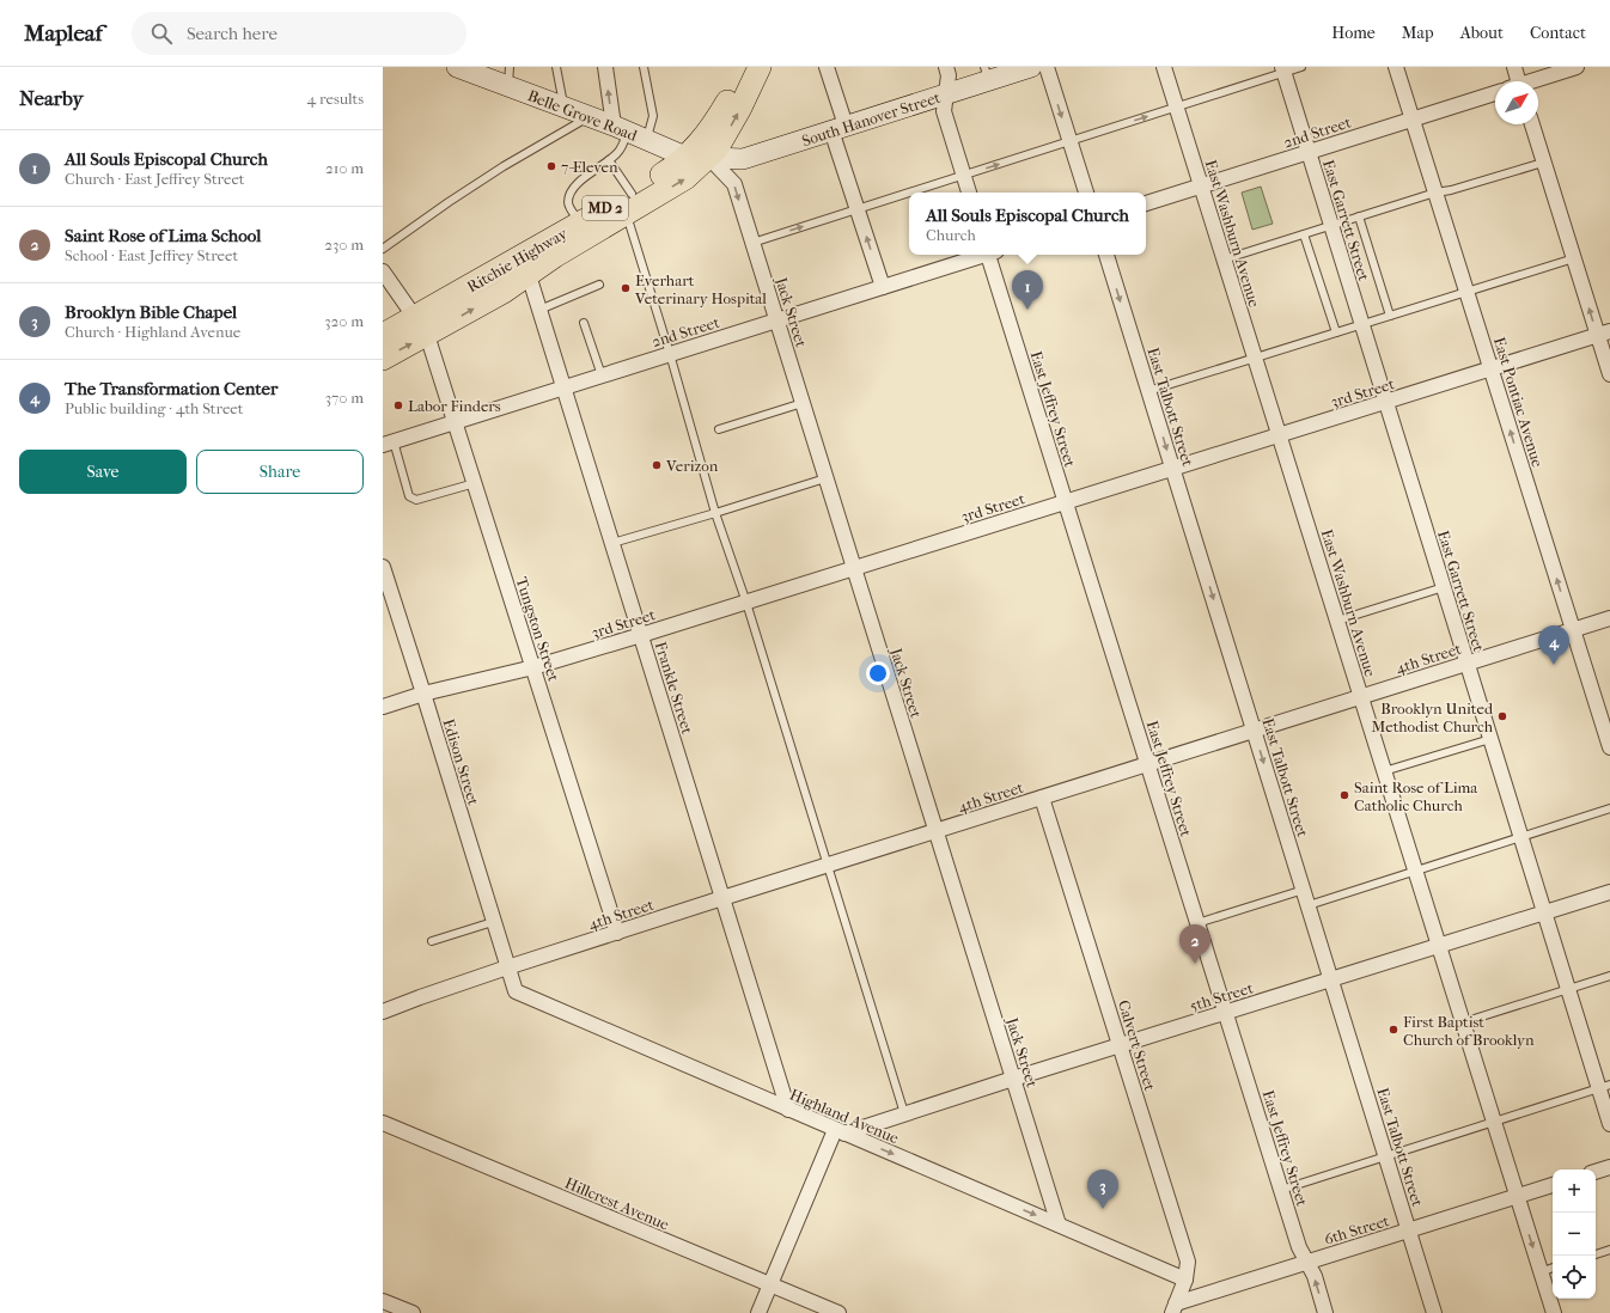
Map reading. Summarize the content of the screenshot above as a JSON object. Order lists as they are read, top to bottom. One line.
{"streets":{"main road":["Belle Grove Road","South Hanover Street","MD 2","Ritchie Highway"],"street":["2nd Street","East Garrett Street","East Washburn Avenue","Jack Street","3rd Street","East Pontiac Avenue","East Talbott Street","East Jeffrey Street","Tungston Street","4th Street","Frankle Street","Edison Street","5th Street","Calvert Street","Highland Avenue","Hillcrest Avenue","6th Street"]},"crossings":[["Belle Grove Road","South Hanover Street"],["Belle Grove Road","MD 2"],["Belle Grove Road","Ritchie Highway"],["Belle Grove Road","Jack Street"],["South Hanover Street","MD 2"],["South Hanover Street","Ritchie Highway"],["South Hanover Street","Jack Street"],["2nd Street","East Garrett Street"],["2nd Street","East Washburn Avenue"],["2nd Street","Jack Street"],["2nd Street","East Pontiac Avenue"],["2nd Street","Tungston Street"],["2nd Street","Frankle Street"],["MD 2","Ritchie Highway"],["MD 2","Jack Street"],["East Garrett Street","3rd Street"],["East Garrett Street","4th Street"],["East Garrett Street","5th Street"],["East Washburn Avenue","3rd Street"],["East Washburn Avenue","4th Street"],["East Washburn Avenue","5th Street"],["East Washburn Avenue","6th Street"],["Ritchie Highway","Jack Street"],["Ritchie Highway","Tungston Street"],["Ritchie Highway","Frankle Street"],["Jack Street","3rd Street"],["Jack Street","4th Street"],["Jack Street","5th Street"],["Jack Street","Highland Avenue"],["3rd Street","East Pontiac Avenue"],["3rd Street","East Talbott Street"],["3rd Street","East Jeffrey Street"],["3rd Street","Tungston Street"],["3rd Street","Frankle Street"],["3rd Street","Edison Street"],["East Pontiac Avenue","4th Street"],["East Talbott Street","4th Street"],["East Talbott Street","5th Street"],["East Talbott Street","6th Street"],["East Jeffrey Street","4th Street"],["East Jeffrey Street","5th Street"],["East Jeffrey Street","6th Street"],["Tungston Street","4th Street"],["4th Street","Frankle Street"],["4th Street","Edison Street"],["4th Street","Calvert Street"],["4th Street","Highland Avenue"],["Frankle Street","Highland Avenue"],["Edison Street","Highland Avenue"],["5th Street","Calvert Street"],["5th Street","Highland Avenue"],["Calvert Street","Highland Avenue"],["Calvert Street","6th Street"]],"one_way":["East Pontiac Avenue","East Talbott Street"],"places":["7-Eleven","Everhart Veterinary Hospital","Labor Finders","Verizon","Brooklyn United Methodist Church","Saint Rose of Lima Catholic Church","First Baptist Church of Brooklyn"],"north":"top right","page":{"header":"Mapleaf","search":"Search here","nav":["Home","Map","About","Contact"],"heading":["Nearby","4 results"],"list":[{"mark":"1","name":"All Souls Episcopal Church","note":"Church · East Jeffrey Street","value":"210 m"},{"mark":"2","name":"Saint Rose of Lima School","note":"School · East Jeffrey Street","value":"230 m"},{"mark":"3","name":"Brooklyn Bible Chapel","note":"Church · Highland Avenue","value":"320 m"},{"mark":"4","name":"The Transformation Center","note":"Public building · 4th Street","value":"370 m"}],"popup":["All Souls Episcopal Church","Church"],"pins":["1","4","2","3"],"buttons":["Save","Share"],"map_buttons":["+","−"]}}
